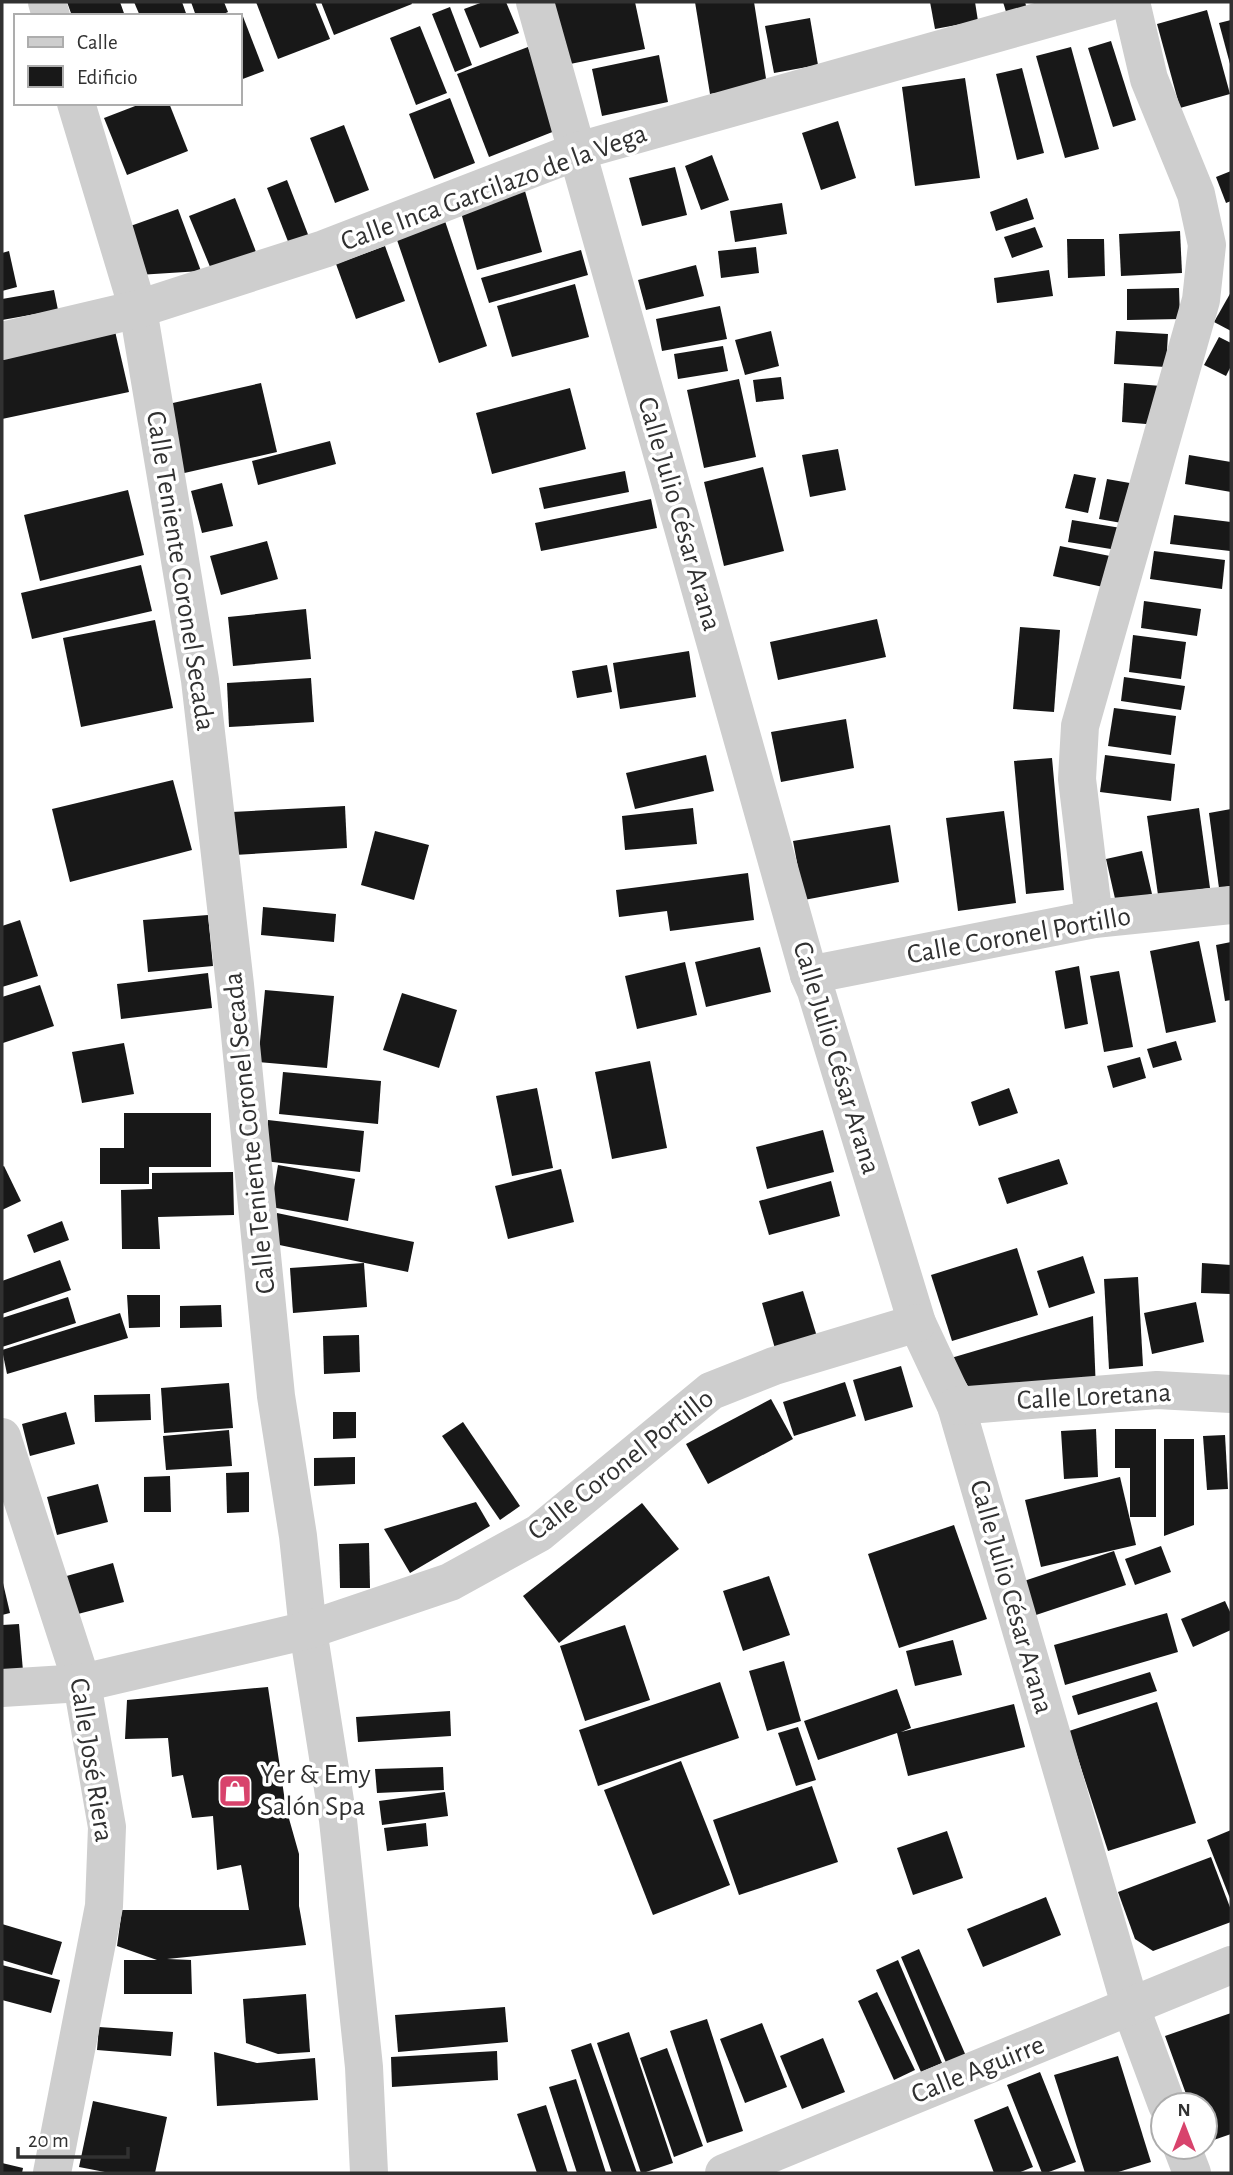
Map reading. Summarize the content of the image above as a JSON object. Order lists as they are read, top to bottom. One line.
{"streets":{"street":["Calle Inca Garcilazo de la Vega","Calle Julio César Arana","Calle Teniente Coronel Secada","Calle Coronel Portillo","Calle Loretana","Calle José Riera","Calle Aguirre"]},"crossings":[["Calle Inca Garcilazo de la Vega","Calle Julio César Arana"],["Calle Inca Garcilazo de la Vega","Calle Teniente Coronel Secada"],["Calle Julio César Arana","Calle Coronel Portillo"],["Calle Julio César Arana","Calle Loretana"],["Calle Julio César Arana","Calle Aguirre"],["Calle Teniente Coronel Secada","Calle Coronel Portillo"],["Calle Coronel Portillo","Calle José Riera"]],"places":{"shop":["Yer & Emy Salón Spa"]},"legend":["Calle","Edificio"],"scale_bar":"20 m","north":"top"}
